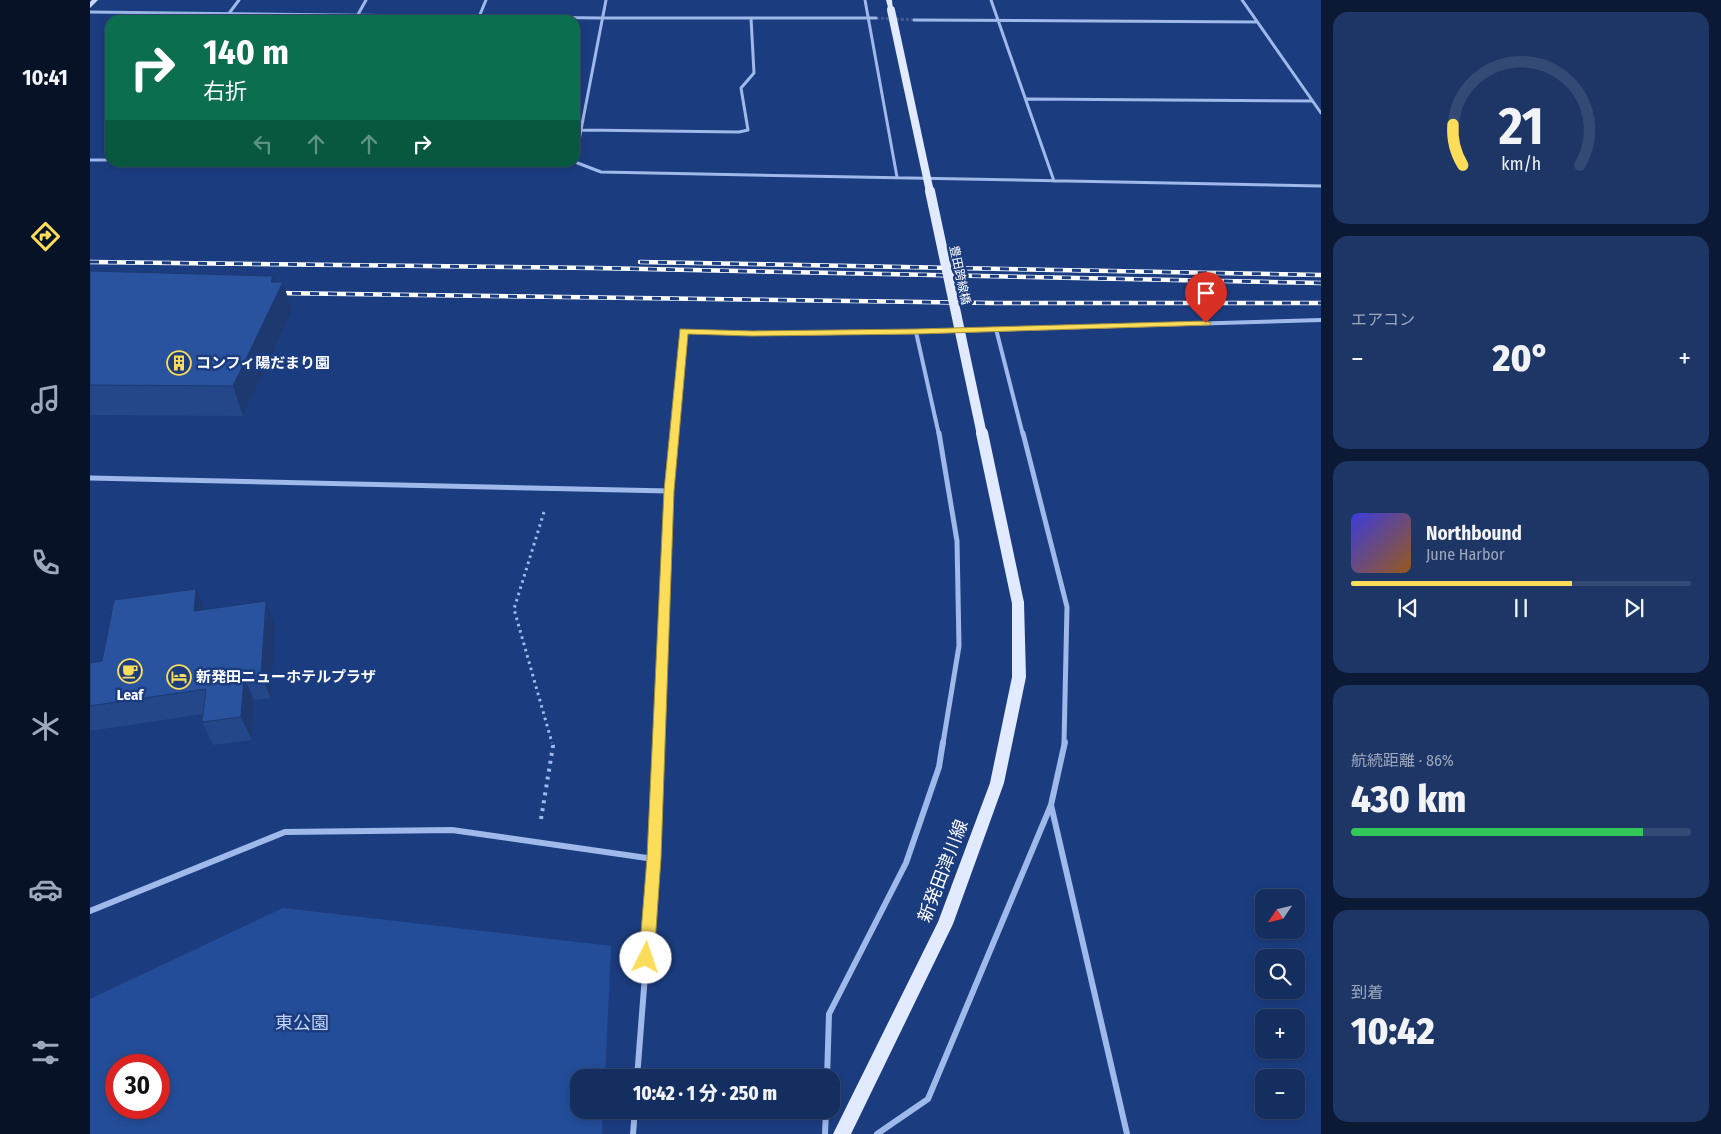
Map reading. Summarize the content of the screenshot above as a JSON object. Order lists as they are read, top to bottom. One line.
{"streets":{"main road":["豊田跨線橋","新発田津川線"]},"crossings":[["豊田跨線橋","新発田津川線"]],"parks":["東公園"],"places":{"building":["コンフィ陽だまり園"],"cafe":["Leaf"],"hotel":["新発田ニューホテルプラザ"]},"north":"bottom left","page":{"tabs":"10:41","turn":["140 m","右折"],"tile":["エアコン",["航続距離 · 86%","430 km"],["到着","10:42"]],"heat":["−","20°","+"],"song":["Northbound","June Harbor"],"map_buttons":["+","−"],"limit":"30","trip":"10:42 · 1 分 · 250 m","gauge":["21","km/h"]}}
